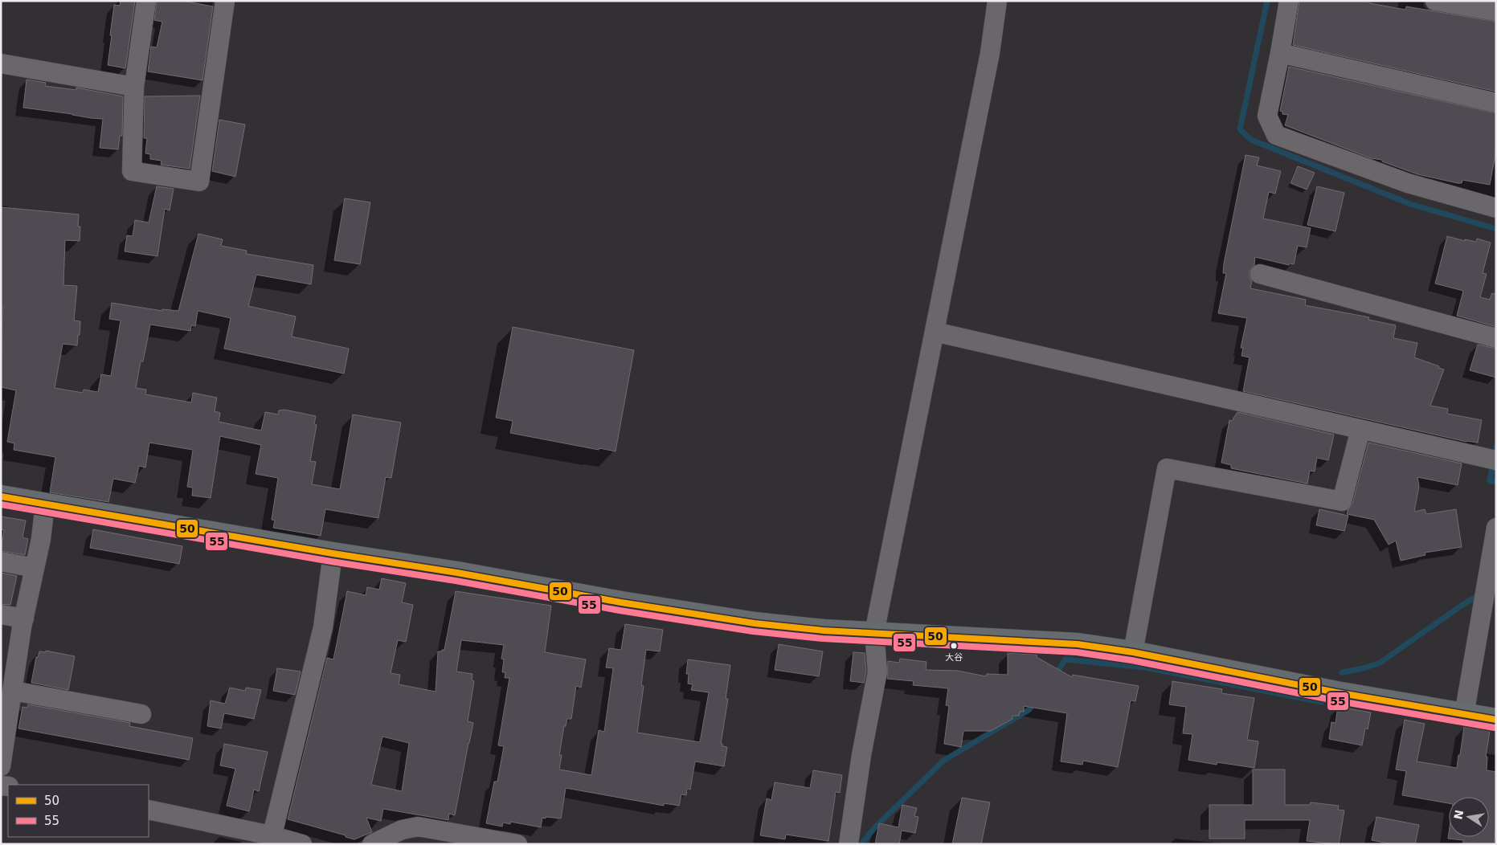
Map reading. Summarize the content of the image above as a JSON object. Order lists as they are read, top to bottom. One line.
{"places":["大谷"],"lines":["transit line 50","transit line 55"],"legend":["50","55"],"north":"left"}
